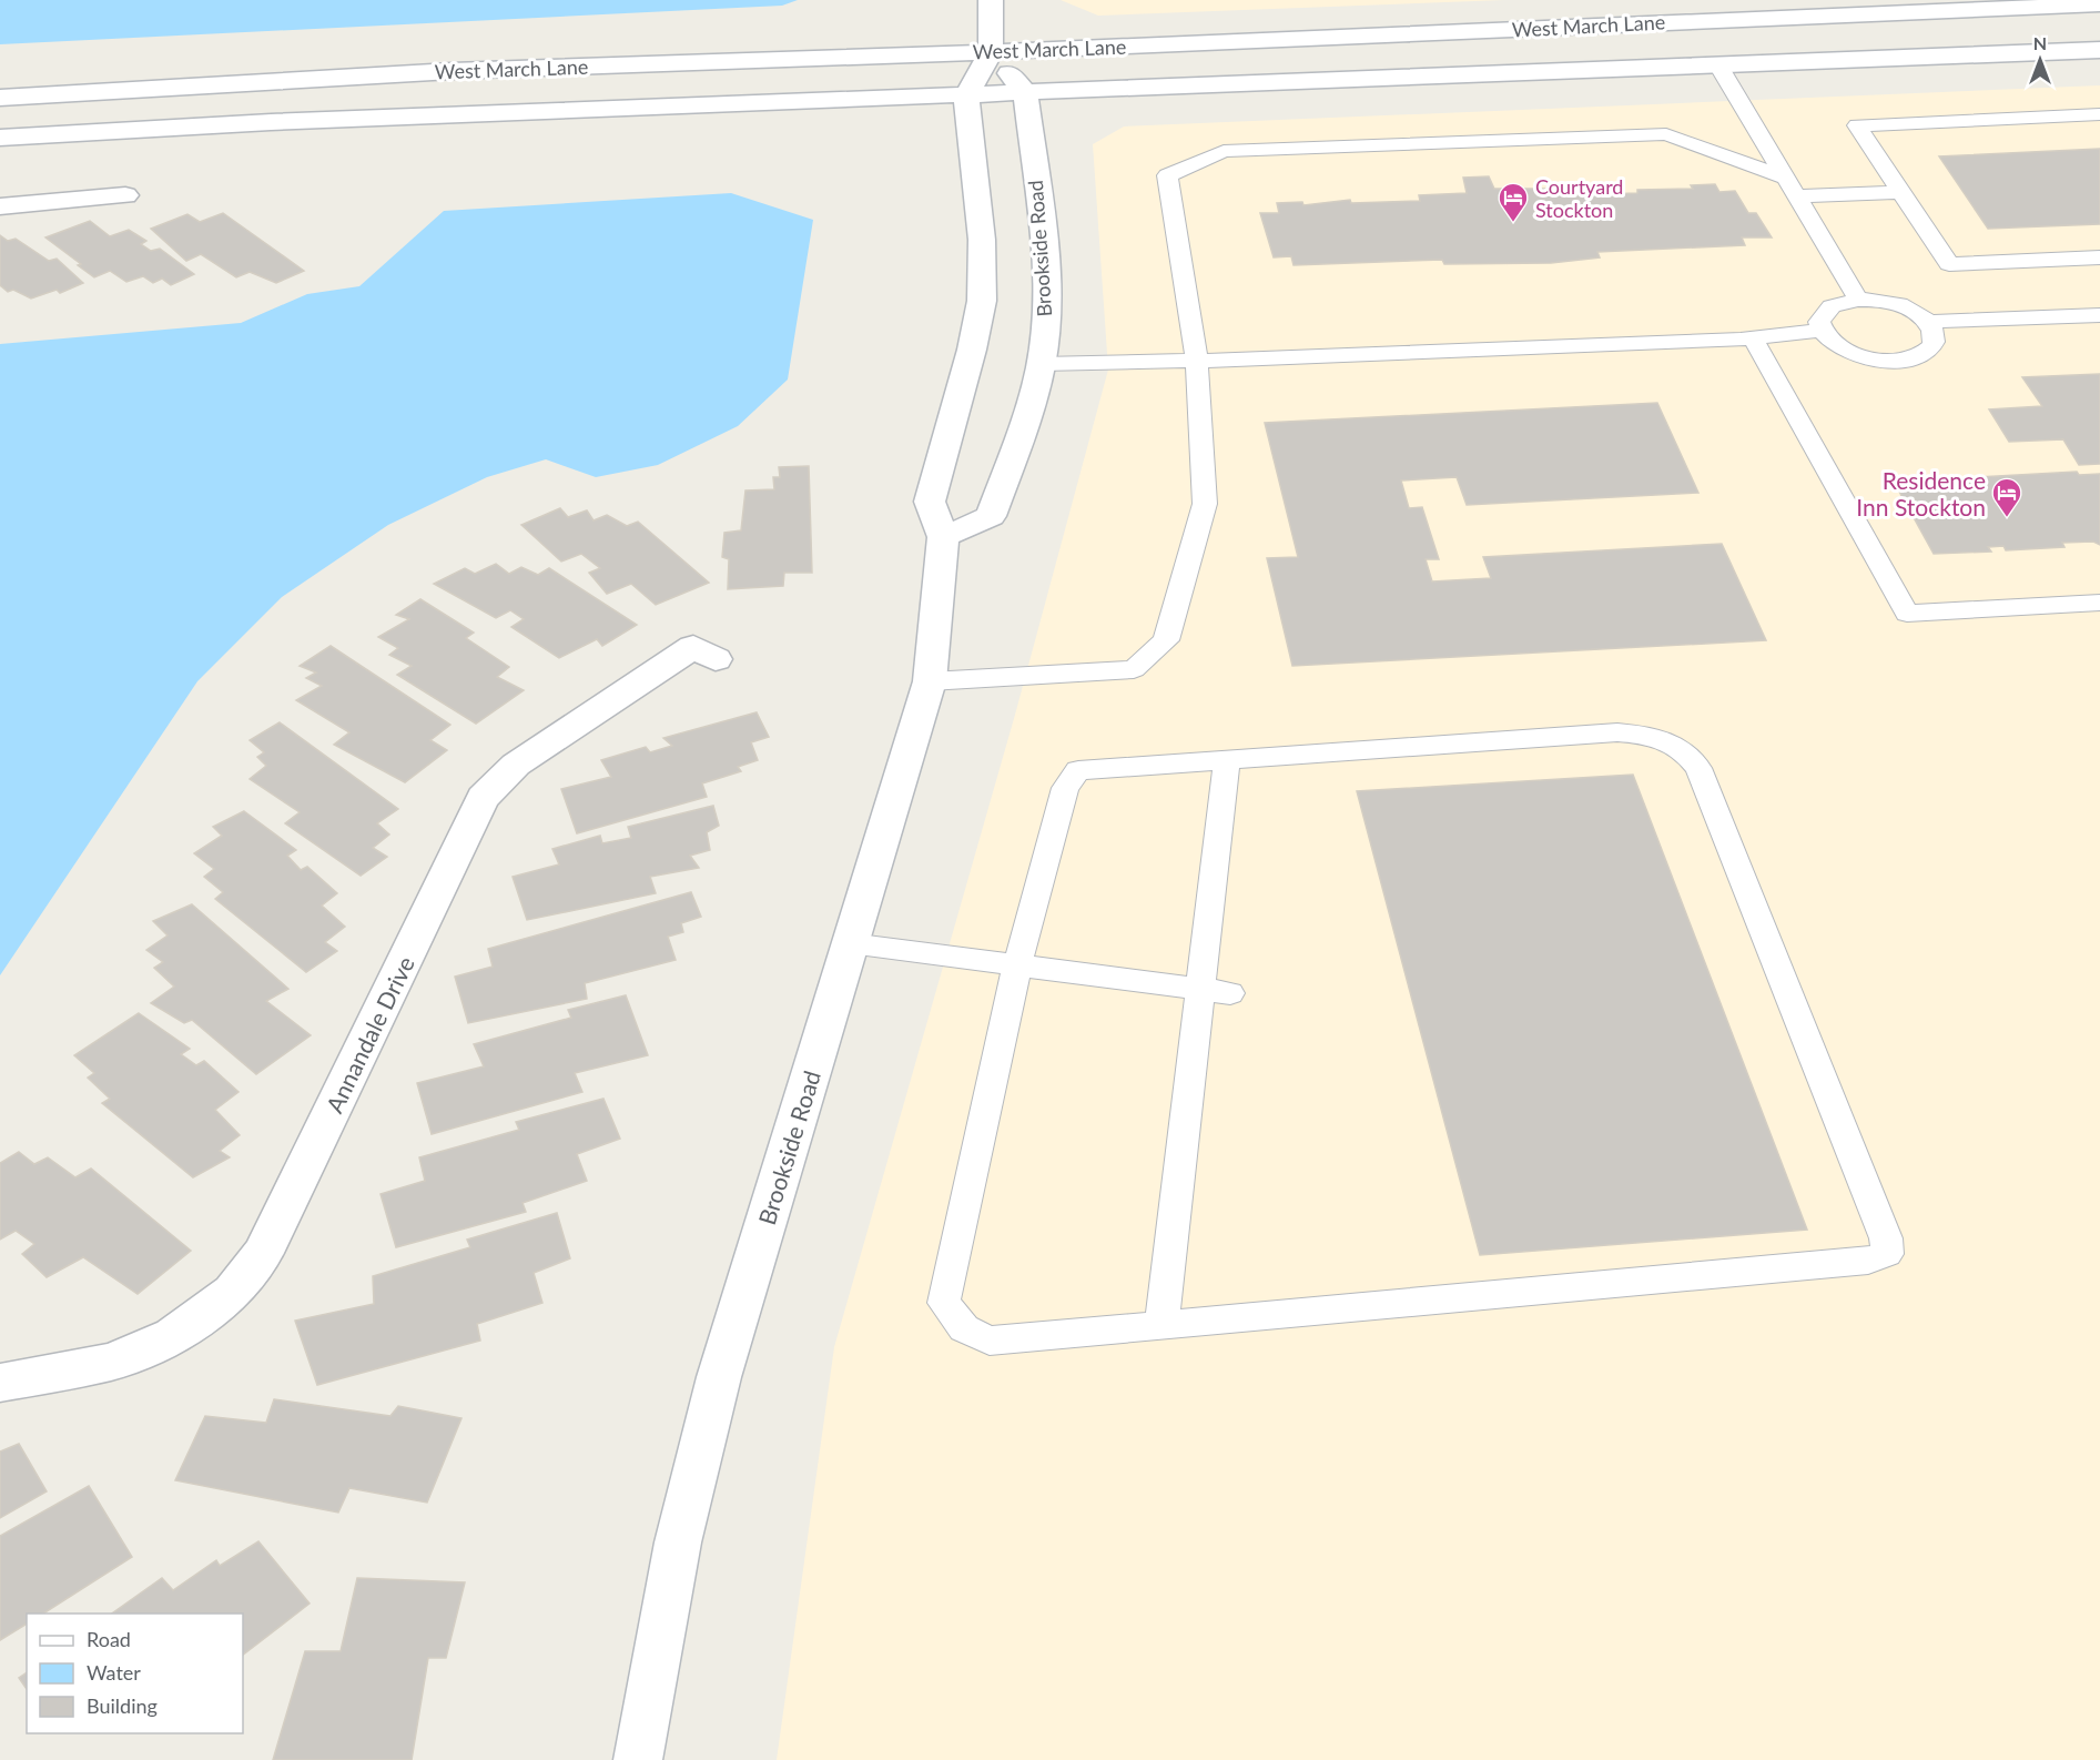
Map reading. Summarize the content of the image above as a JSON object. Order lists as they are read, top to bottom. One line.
{"streets":{"main road":["West March Lane","Brookside Road","Annandale Drive"]},"crossings":[["West March Lane","Brookside Road"]],"places":{"hotel":["Courtyard Stockton","Residence Inn Stockton"]},"legend":["Road","Water","Building"],"north":"top"}
